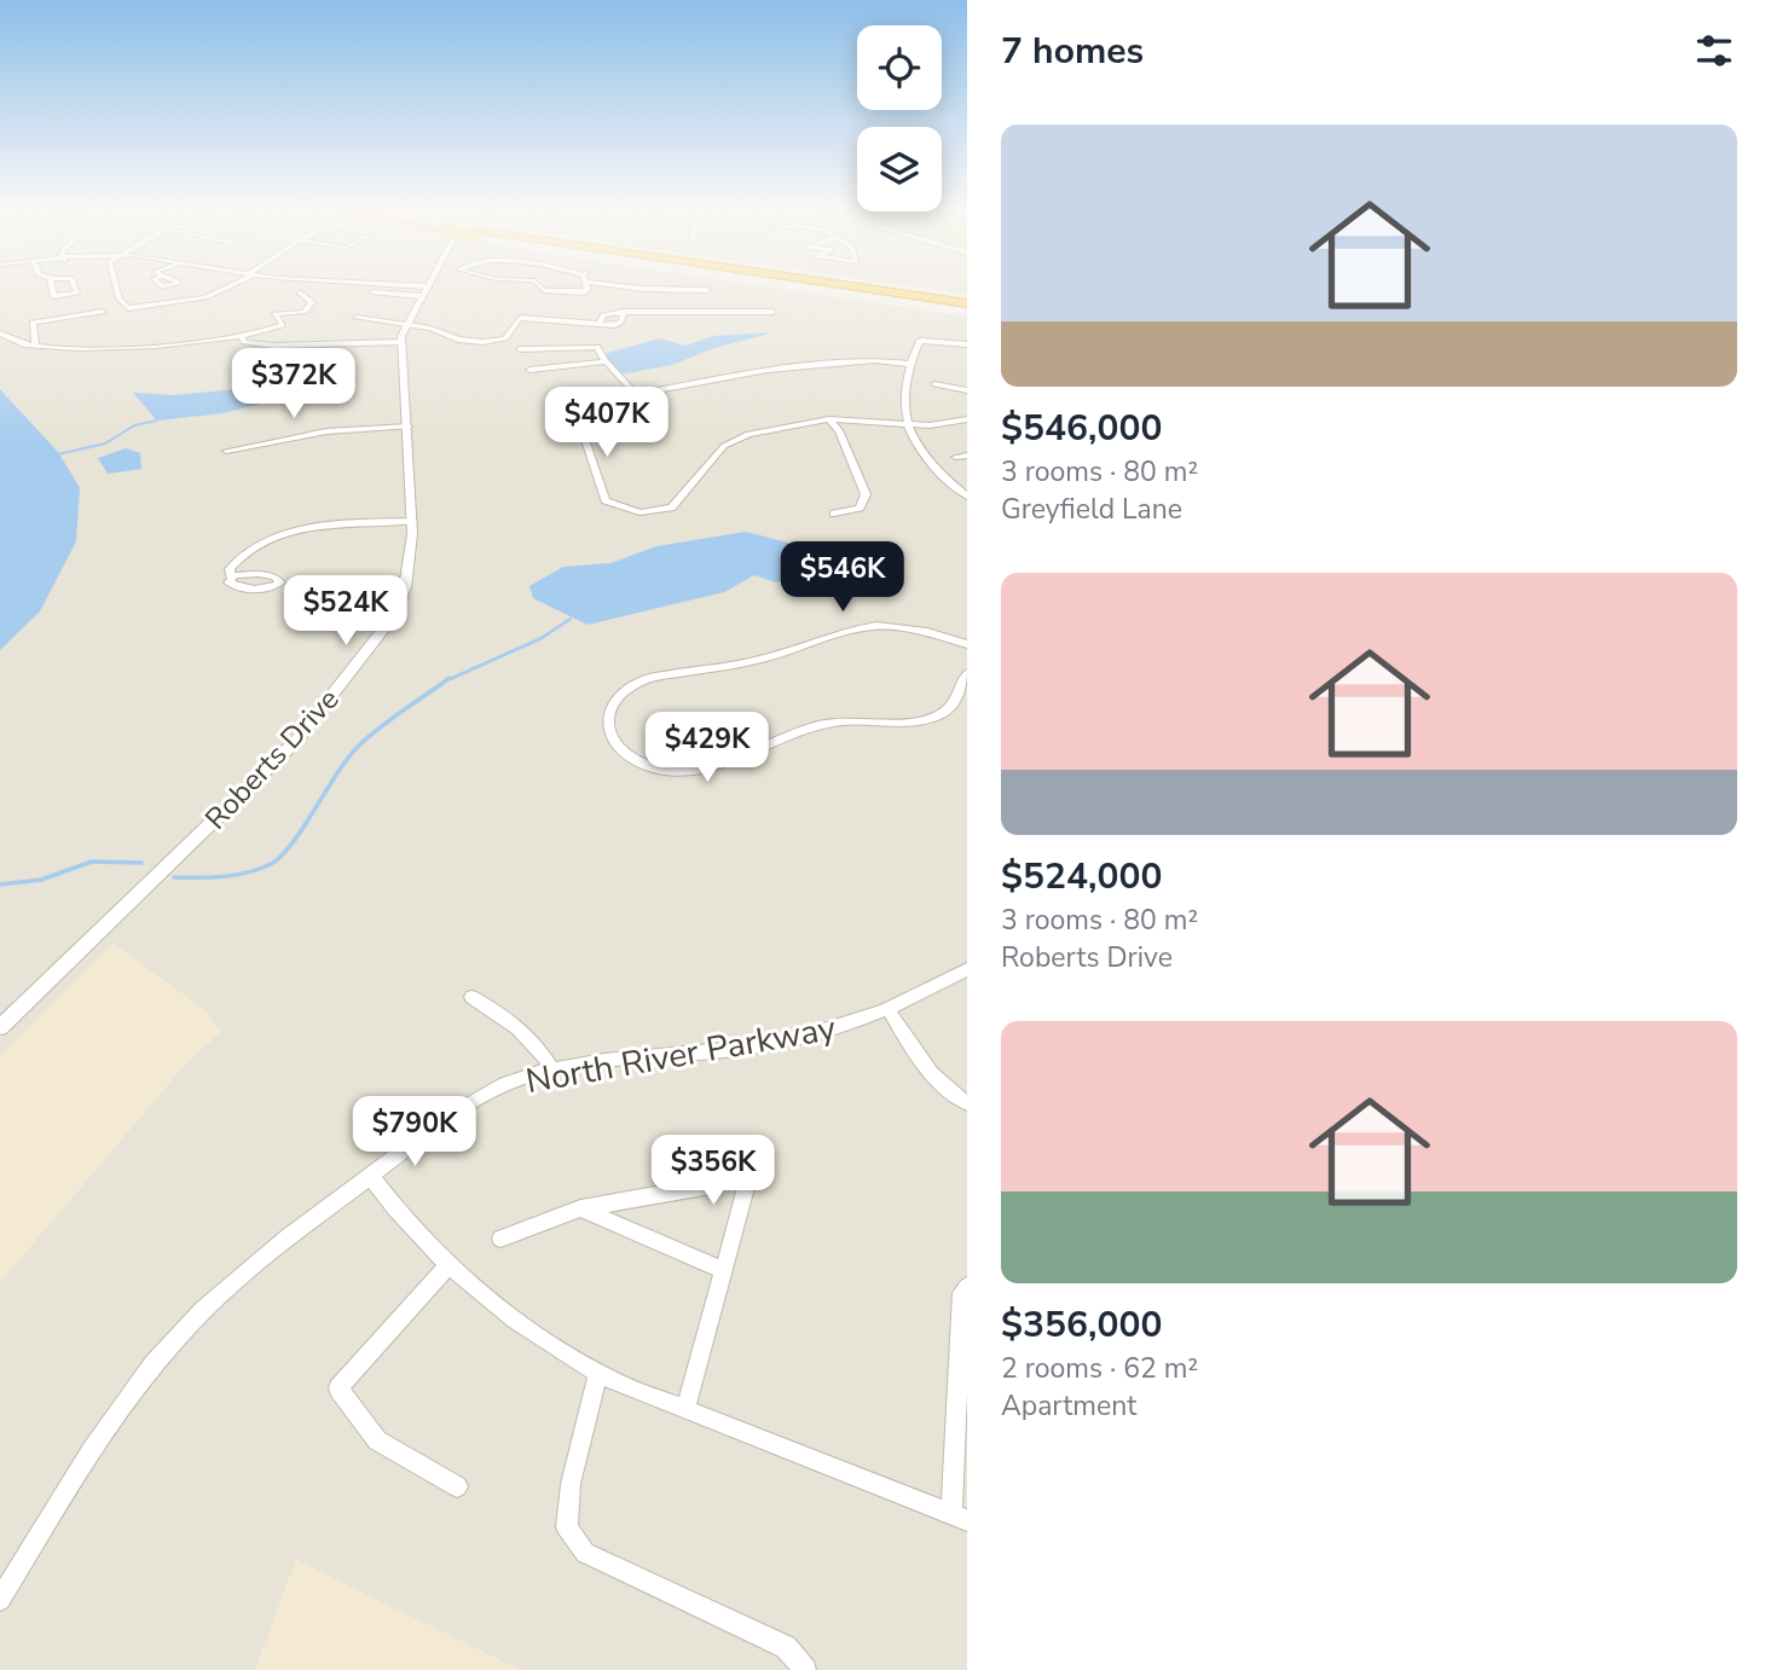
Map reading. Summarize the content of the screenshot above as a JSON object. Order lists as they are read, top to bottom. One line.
{"streets":{"street":["Roberts Drive","North River Parkway"]},"page":{"heading":"7 homes","list":[{"name":"$546,000","note":"3 rooms · 80 m² · Greyfield Lane"},{"name":"$524,000","note":"3 rooms · 80 m² · Roberts Drive"},{"name":"$356,000","note":"2 rooms · 62 m² · Apartment"}],"price":["$372K","$407K","$546K","$524K","$429K","$790K","$356K"]}}
